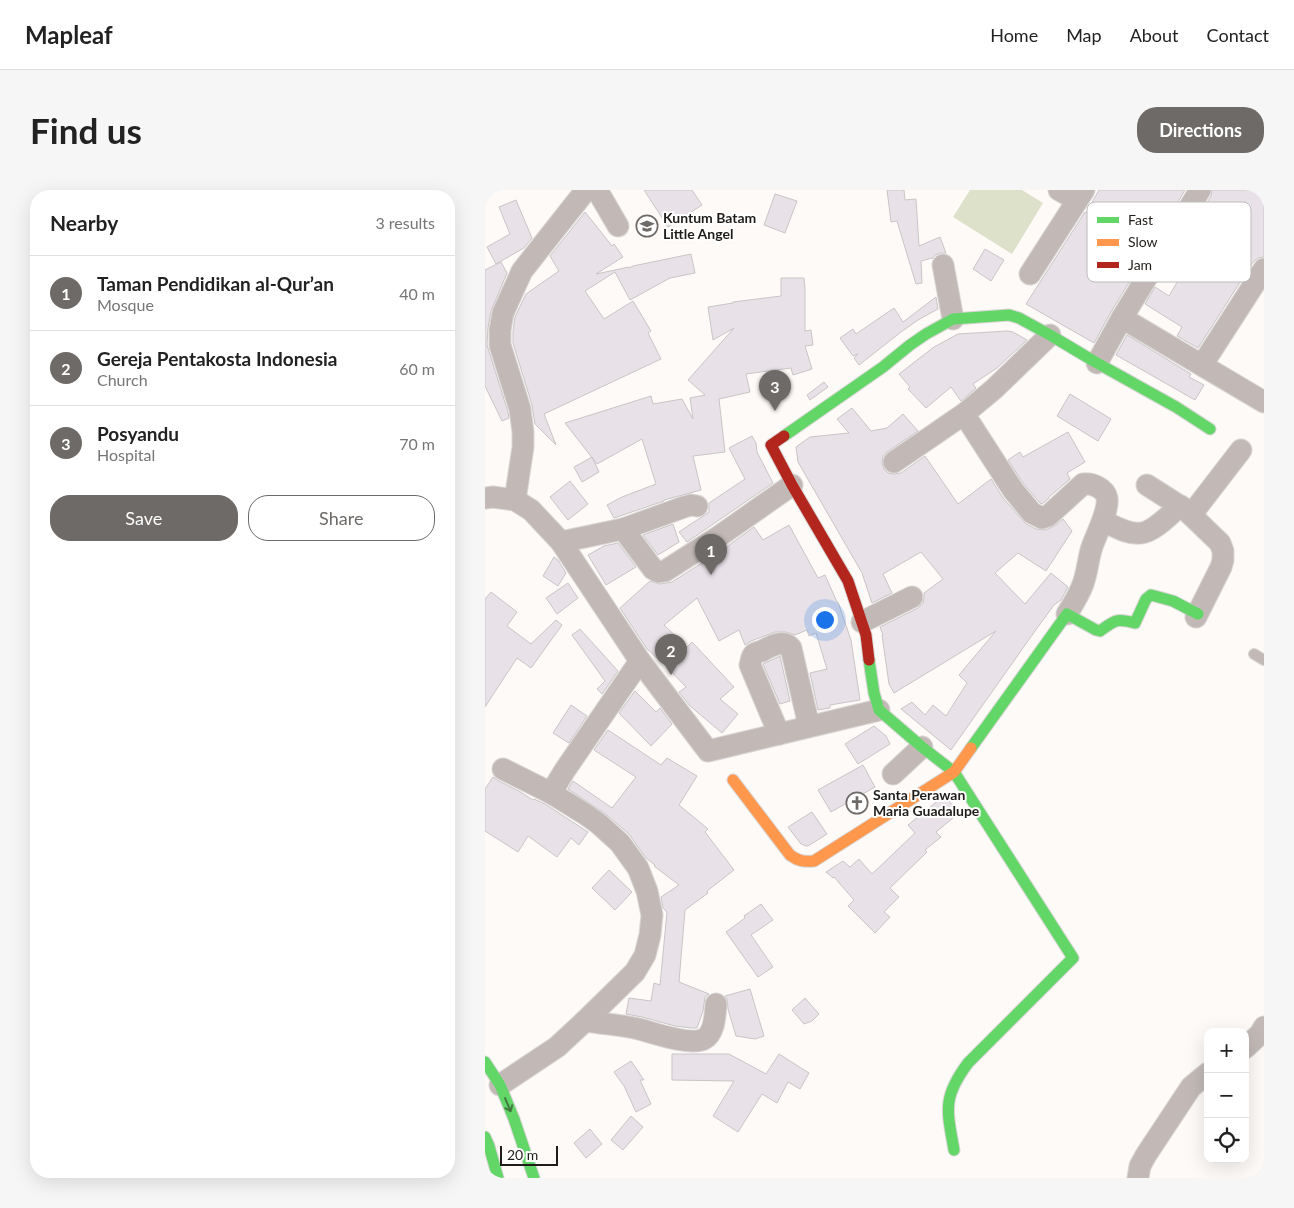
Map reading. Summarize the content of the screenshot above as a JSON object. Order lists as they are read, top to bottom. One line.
{"places":{"school or university":["Kuntum Batam Little Angel"],"church":["Santa Perawan Maria Guadalupe"]},"legend":["Fast","Slow","Jam"],"scale_bar":"20 m","page":{"header":"Mapleaf","nav":["Home","Map","About","Contact"],"buttons":["Directions",["Save","Share"]],"title":"Find us","heading":["Nearby","3 results"],"list":[{"mark":"1","name":"Taman Pendidikan al-Qur’an","note":"Mosque","value":"40 m"},{"mark":"2","name":"Gereja Pentakosta Indonesia","note":"Church","value":"60 m"},{"mark":"3","name":"Posyandu","note":"Hospital","value":"70 m"}],"pins":["3","1","2"],"map_buttons":["+","−"],"scale":"20 m"}}
